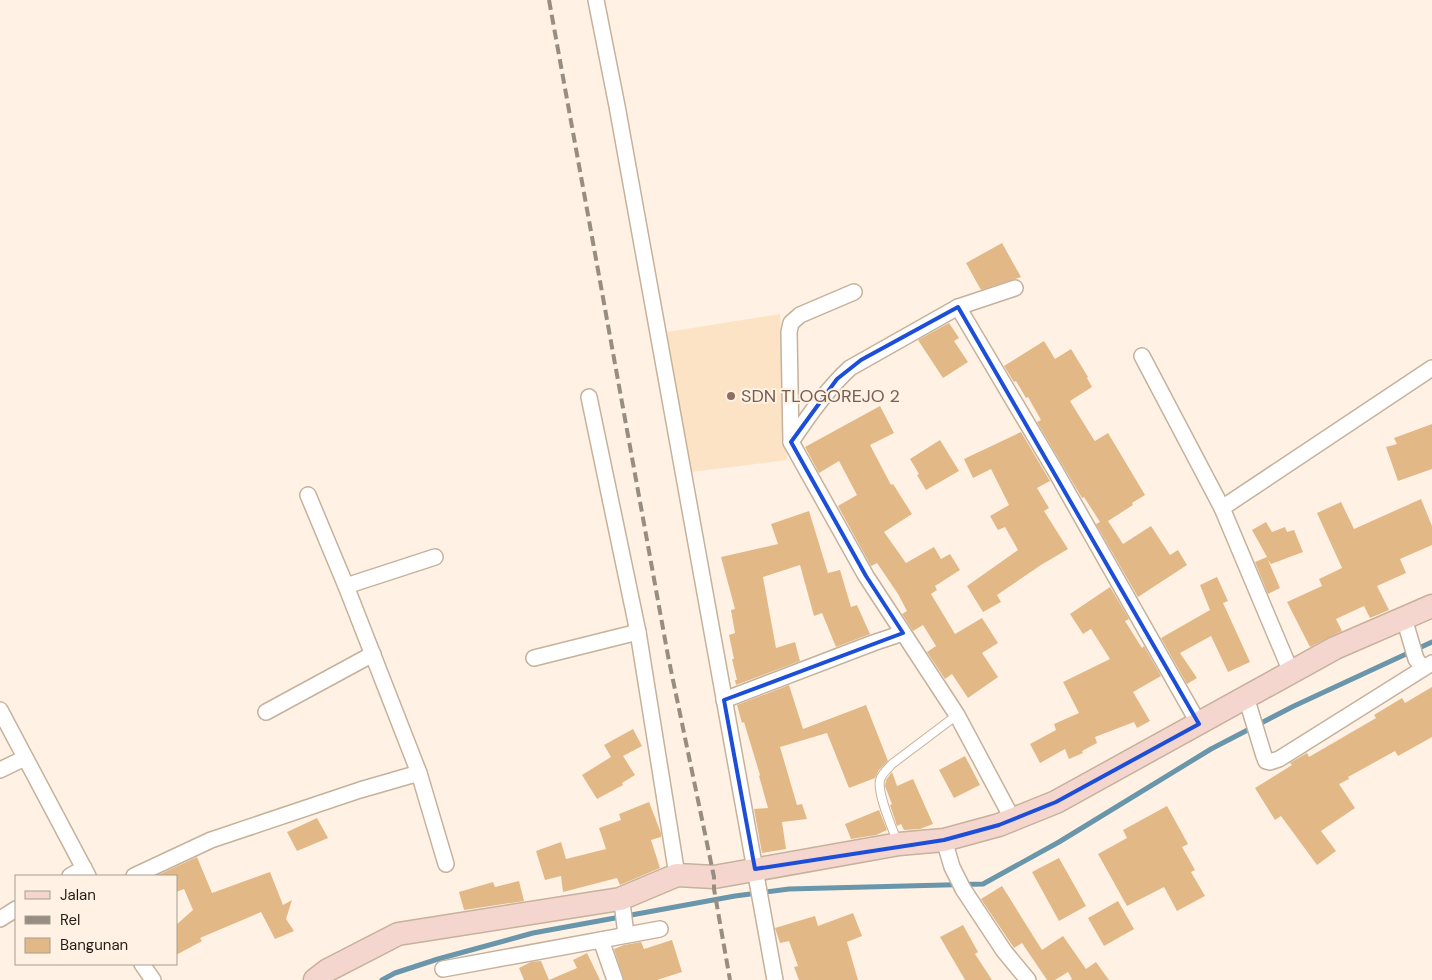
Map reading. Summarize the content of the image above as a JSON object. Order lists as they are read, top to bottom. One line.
{"places":["SDN TLOGOREJO 2"],"legend":["Jalan","Rel","Bangunan"]}
